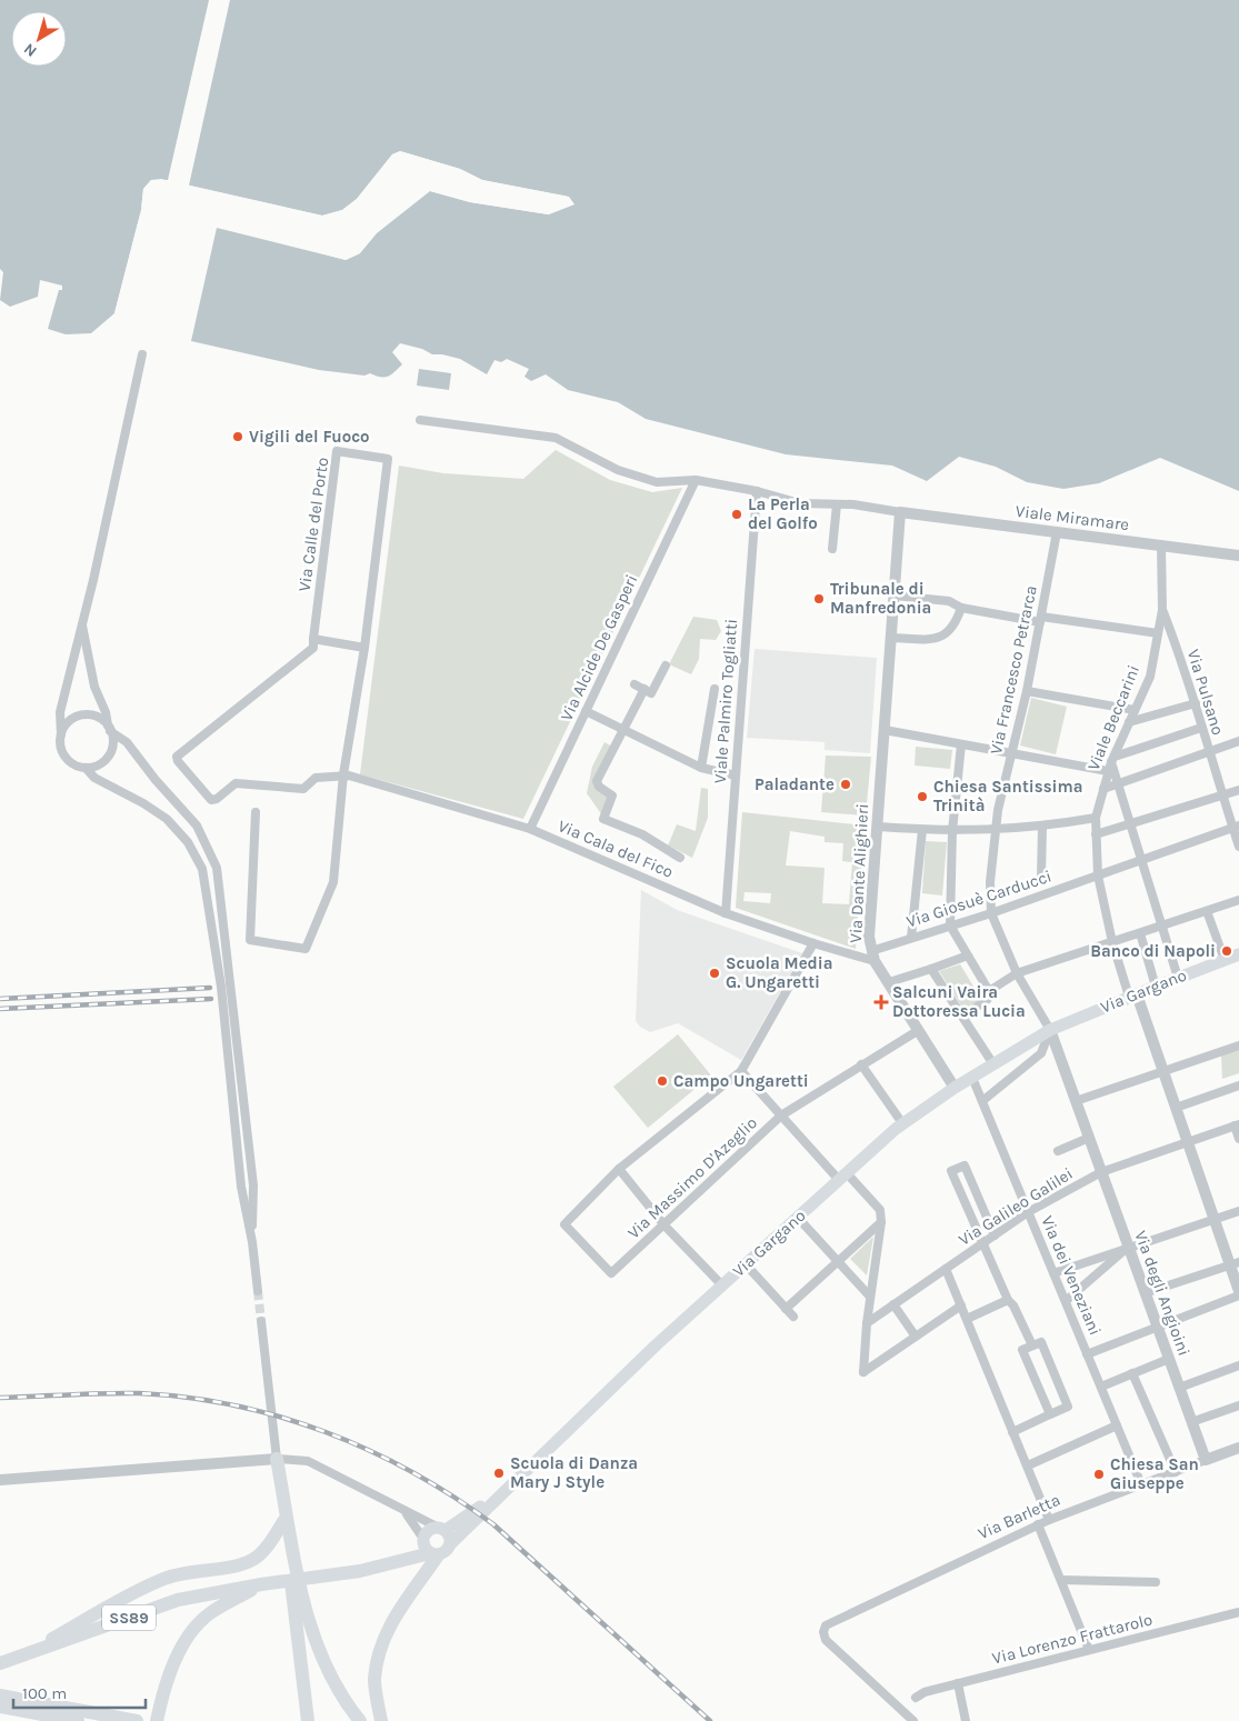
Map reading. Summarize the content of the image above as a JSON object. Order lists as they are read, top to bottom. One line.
{"streets":{"highway":["SS89"],"main road":["Via Gargano"],"street":["Viale Miramare","Via Calle del Porto","Via Alcide De Gasperi","Via Francesco Petrarca","Via Pulsano","Viale Palmiro Togliatti","Viale Beccarini","Via Cala del Fico","Via Dante Alighieri","Via Giosuè Carducci","Via Massimo D'Azeglio","Via Galileo Galilei","Via dei Veneziani","Via degli Angioini","Via Barletta","Via Lorenzo Frattarolo"]},"crossings":[["Viale Miramare","Via Francesco Petrarca"],["Viale Miramare","Viale Beccarini"],["Viale Miramare","Via Dante Alighieri"],["Via Calle del Porto","Via Cala del Fico"],["Via Alcide De Gasperi","Via Cala del Fico"],["Via Francesco Petrarca","Via Giosuè Carducci"],["Via Pulsano","Viale Beccarini"],["Via Pulsano","Via Giosuè Carducci"],["Viale Palmiro Togliatti","Via Cala del Fico"],["Viale Beccarini","Via Giosuè Carducci"],["Viale Beccarini","Via Gargano"],["Viale Beccarini","Via Galileo Galilei"],["Via Cala del Fico","Via Dante Alighieri"],["Via Cala del Fico","Via Giosuè Carducci"],["Via Dante Alighieri","Via Giosuè Carducci"],["Via Dante Alighieri","Via Gargano"],["Via Dante Alighieri","Via Massimo D'Azeglio"],["Via Gargano","Via dei Veneziani"],["Via Gargano","Via degli Angioini"],["Via Gargano","SS89"],["Via Galileo Galilei","Via dei Veneziani"],["Via Galileo Galilei","Via degli Angioini"],["Via dei Veneziani","Via Barletta"],["Via degli Angioini","Via Barletta"]],"places":{"other":["Vigili del Fuoco","La Perla del Golfo","Tribunale di Manfredonia","Paladante","Chiesa Santissima Trinità","Banco di Napoli","Scuola Media G. Ungaretti","Campo Ungaretti","Scuola di Danza Mary J Style","Chiesa San Giuseppe"],"health":["Salcuni Vaira Dottoressa Lucia"]},"scale_bar":"100 m","north":"bottom left"}
